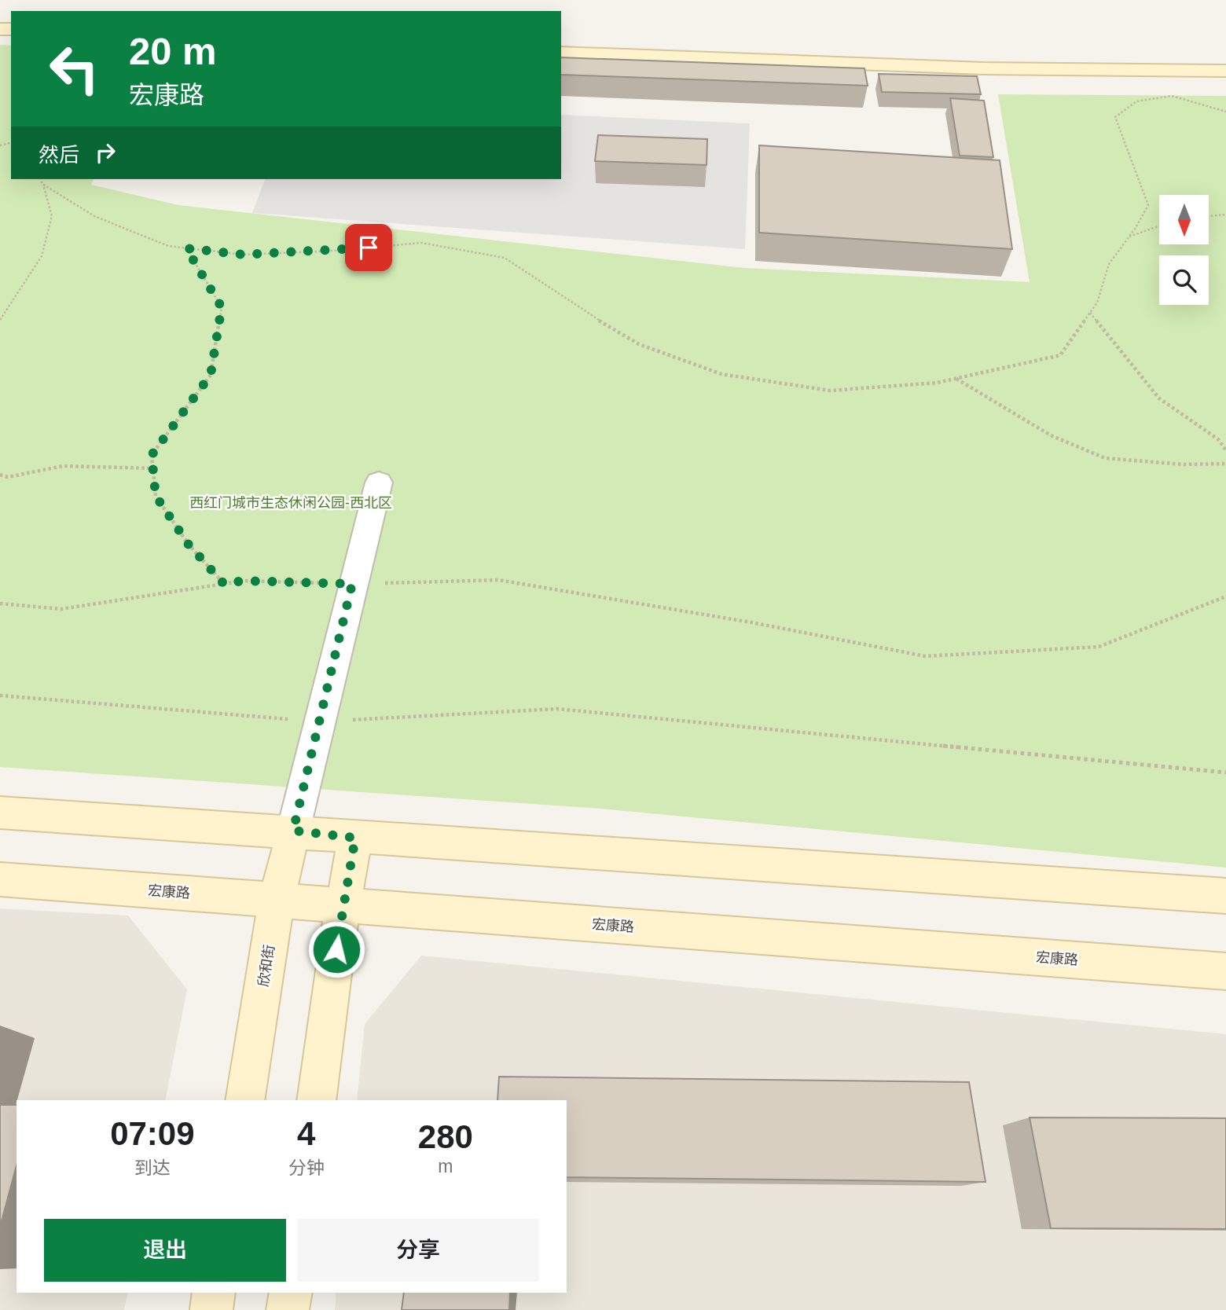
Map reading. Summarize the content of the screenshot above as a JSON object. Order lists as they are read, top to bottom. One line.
{"streets":{"main road":["宏康路","欣和街"]},"crossings":[["宏康路","欣和街"]],"parks":["西红门城市生态休闲公园-西北区"],"north":"bottom","page":{"turn":["20 m","宏康路"],"then":"然后","eta":["07:09","到达","4","分钟","280","m"],"buttons":["退出","分享"]}}
